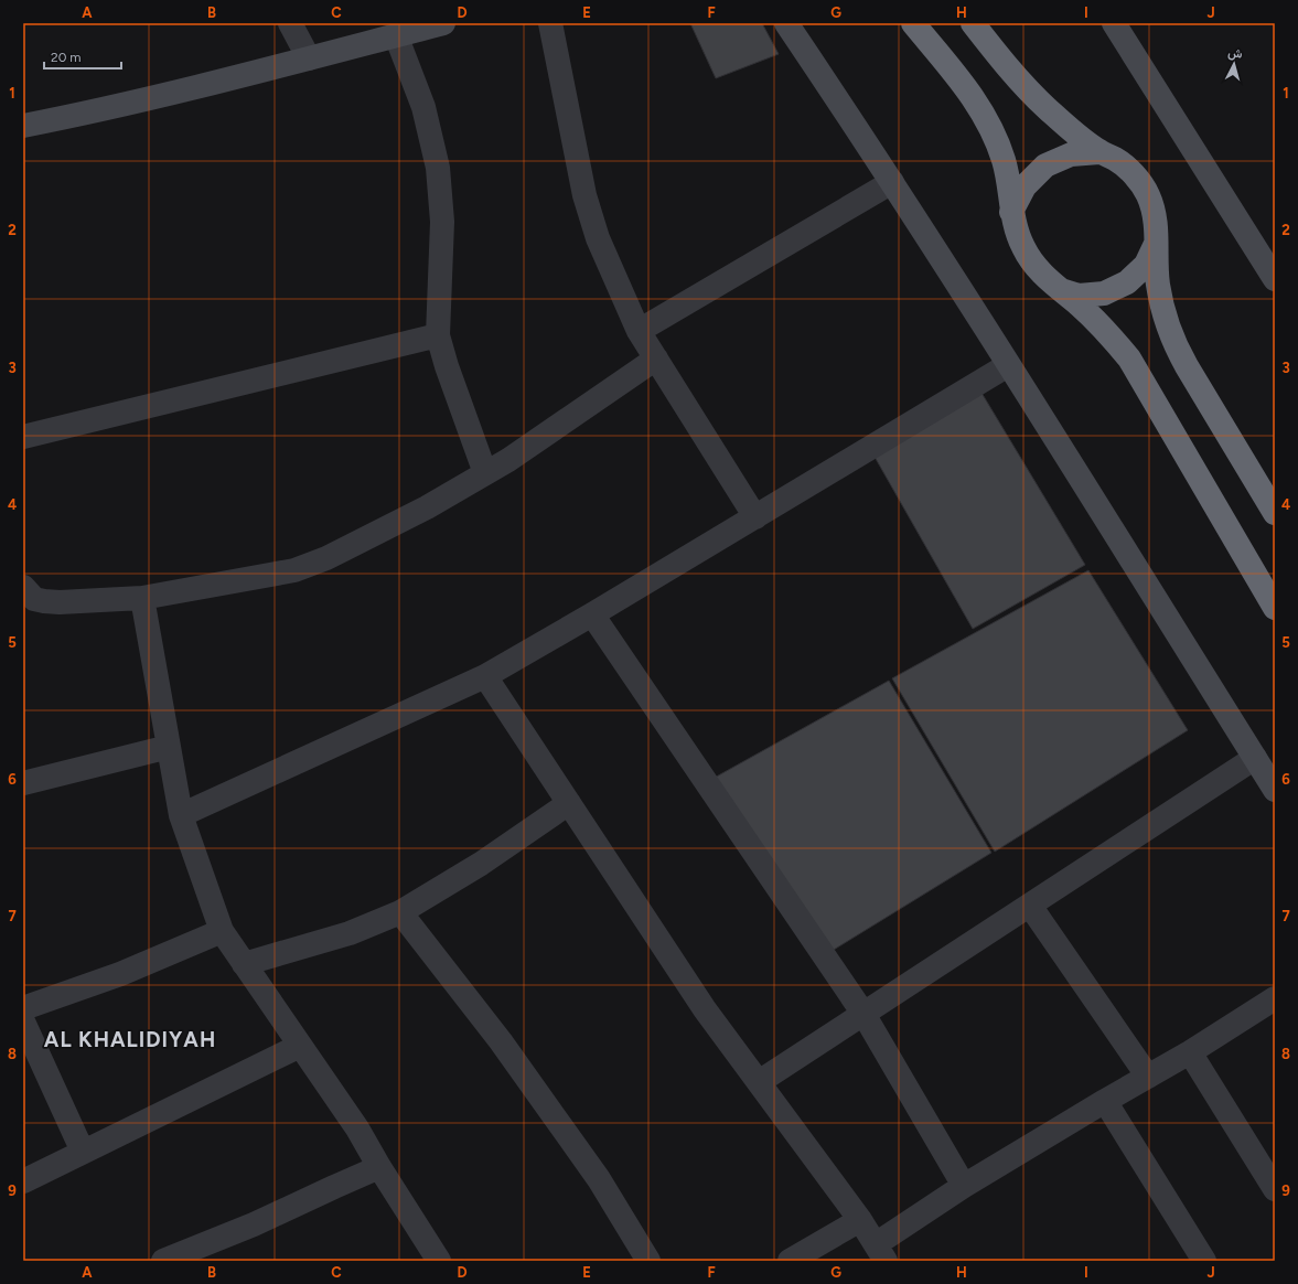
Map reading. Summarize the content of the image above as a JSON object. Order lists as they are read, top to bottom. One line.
{"districts":["AL KHALIDIYAH"],"scale_bar":"20 m","north":"top","grid":{"columns":["A","B","C","D","E","F","G","H","I","J"],"rows":["1","2","3","4","5","6","7","8","9"]}}
